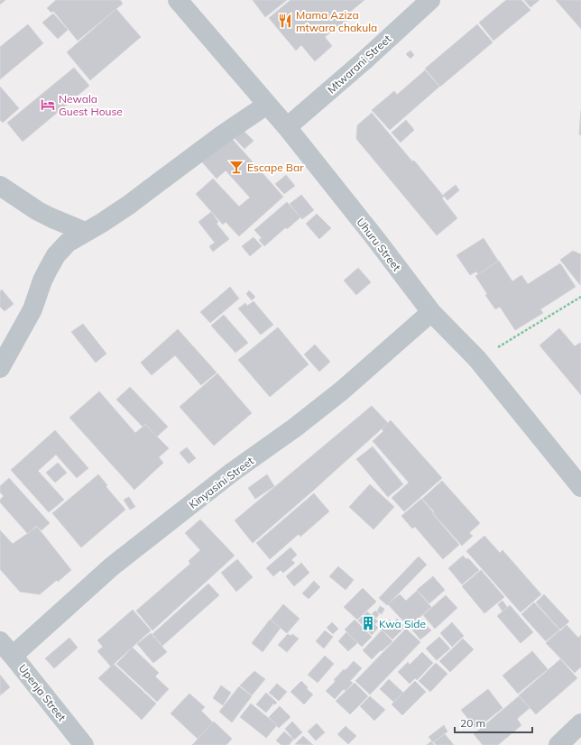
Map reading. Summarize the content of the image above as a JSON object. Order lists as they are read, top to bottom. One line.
{"streets":{"street":["Mtwarani Street","Uhuru Street","Kinyasini Street","Upenja Street"]},"crossings":[["Mtwarani Street","Uhuru Street"],["Uhuru Street","Kinyasini Street"],["Kinyasini Street","Upenja Street"]],"places":{"restaurant":["Mama Aziza mtwara chakula"],"hotel":["Newala Guest House"],"bar":["Escape Bar"],"building":["Kwa Side"]},"scale_bar":"20 m"}
